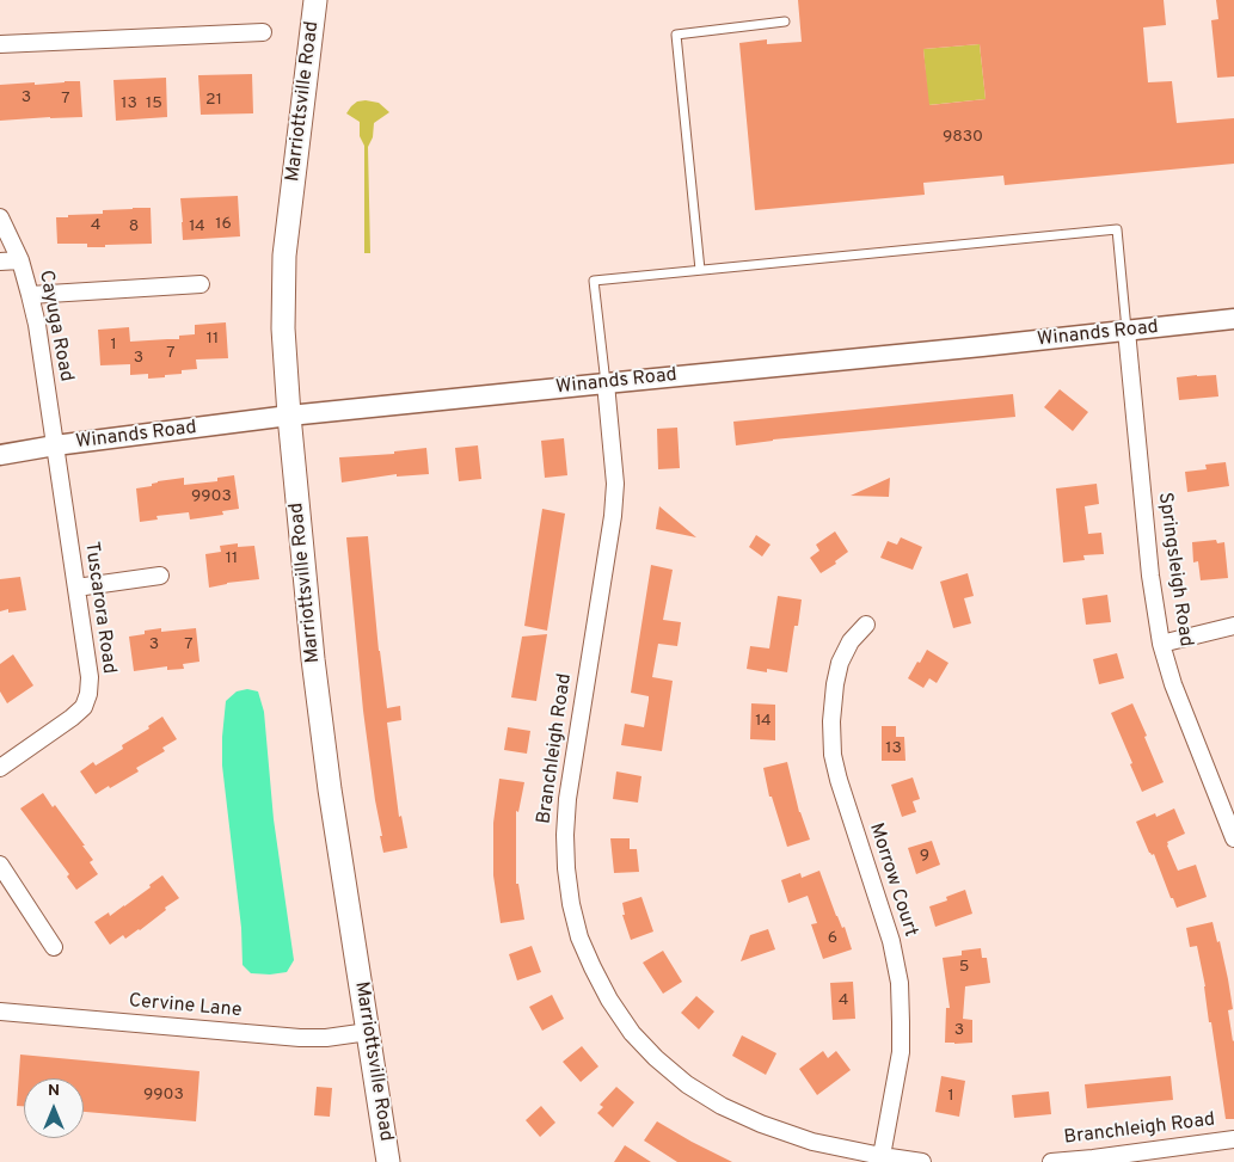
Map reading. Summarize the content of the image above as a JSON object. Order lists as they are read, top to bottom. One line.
{"streets":{"main road":["Marriottsville Road"],"street":["Cayuga Road","Winands Road","Springsleigh Road","Tuscarora Road","Branchleigh Road","Morrow Court","Cervine Lane"]},"crossings":[["Marriottsville Road","Winands Road"],["Marriottsville Road","Cervine Lane"],["Cayuga Road","Winands Road"],["Cayuga Road","Tuscarora Road"],["Winands Road","Springsleigh Road"],["Winands Road","Tuscarora Road"],["Winands Road","Branchleigh Road"],["Branchleigh Road","Morrow Court"]],"house_numbers":["3","7","21","13","15","9830","16","4","8","14","11","1","7","3","9903","11","3","7","14","13","9","6","5","4","3","9903","1"],"north":"top"}
